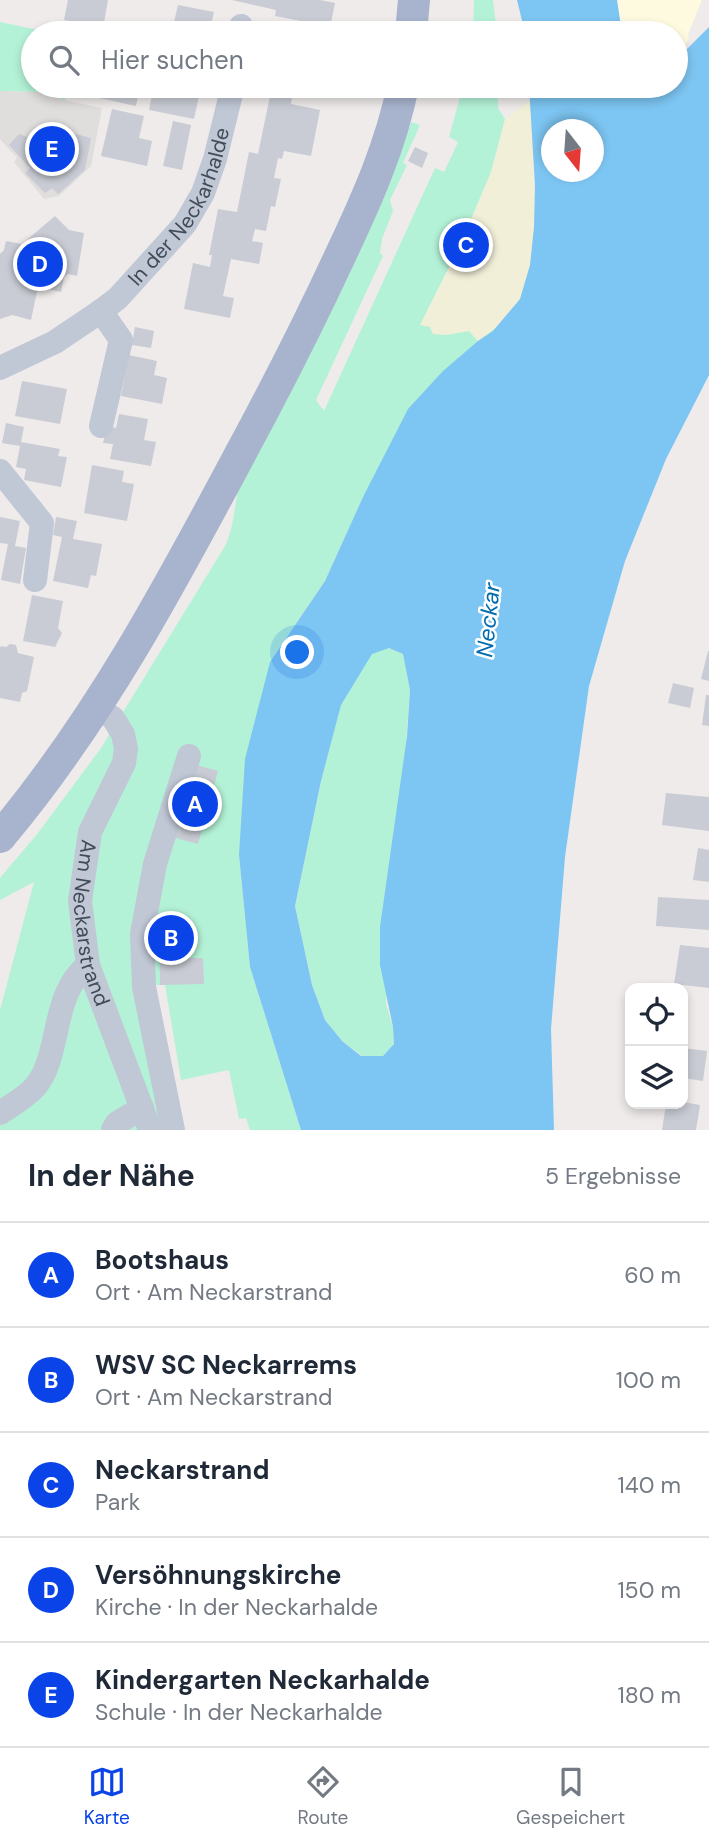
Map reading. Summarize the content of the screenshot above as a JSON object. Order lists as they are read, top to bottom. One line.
{"streets":{"street":["In der Neckarhalde","Am Neckarstrand"]},"water":["Neckar"],"north":"bottom","page":{"search":"Hier suchen","pins":["E","C","D","A","B"],"heading":["In der Nähe","5 Ergebnisse"],"list":[{"mark":"A","name":"Bootshaus","note":"Ort · Am Neckarstrand","value":"60 m"},{"mark":"B","name":"WSV SC Neckarrems","note":"Ort · Am Neckarstrand","value":"100 m"},{"mark":"C","name":"Neckarstrand","note":"Park","value":"140 m"},{"mark":"D","name":"Versöhnungskirche","note":"Kirche · In der Neckarhalde","value":"150 m"},{"mark":"E","name":"Kindergarten Neckarhalde","note":"Schule · In der Neckarhalde","value":"180 m"}],"nav":["Karte","Route","Gespeichert"]}}
